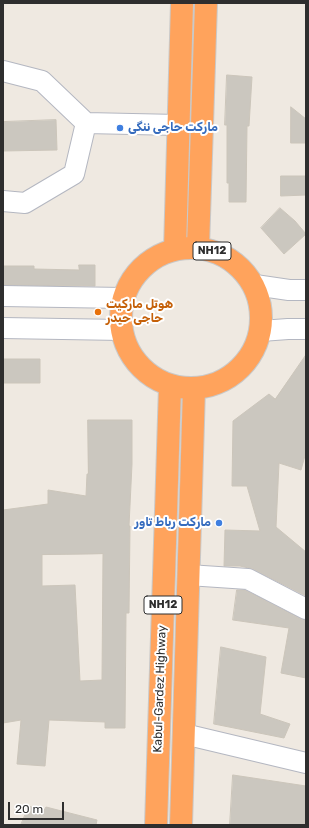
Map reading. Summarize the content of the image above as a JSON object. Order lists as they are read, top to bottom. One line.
{"streets":{"highway":["NH12","Kabul-Gardez Highway"]},"crossings":[["NH12","Kabul-Gardez Highway"]],"places":["مارکت حاجی ننگی","هوتل مارکیت حاجی حیدر","مارکت رباط تاور"],"scale_bar":"20 m"}
